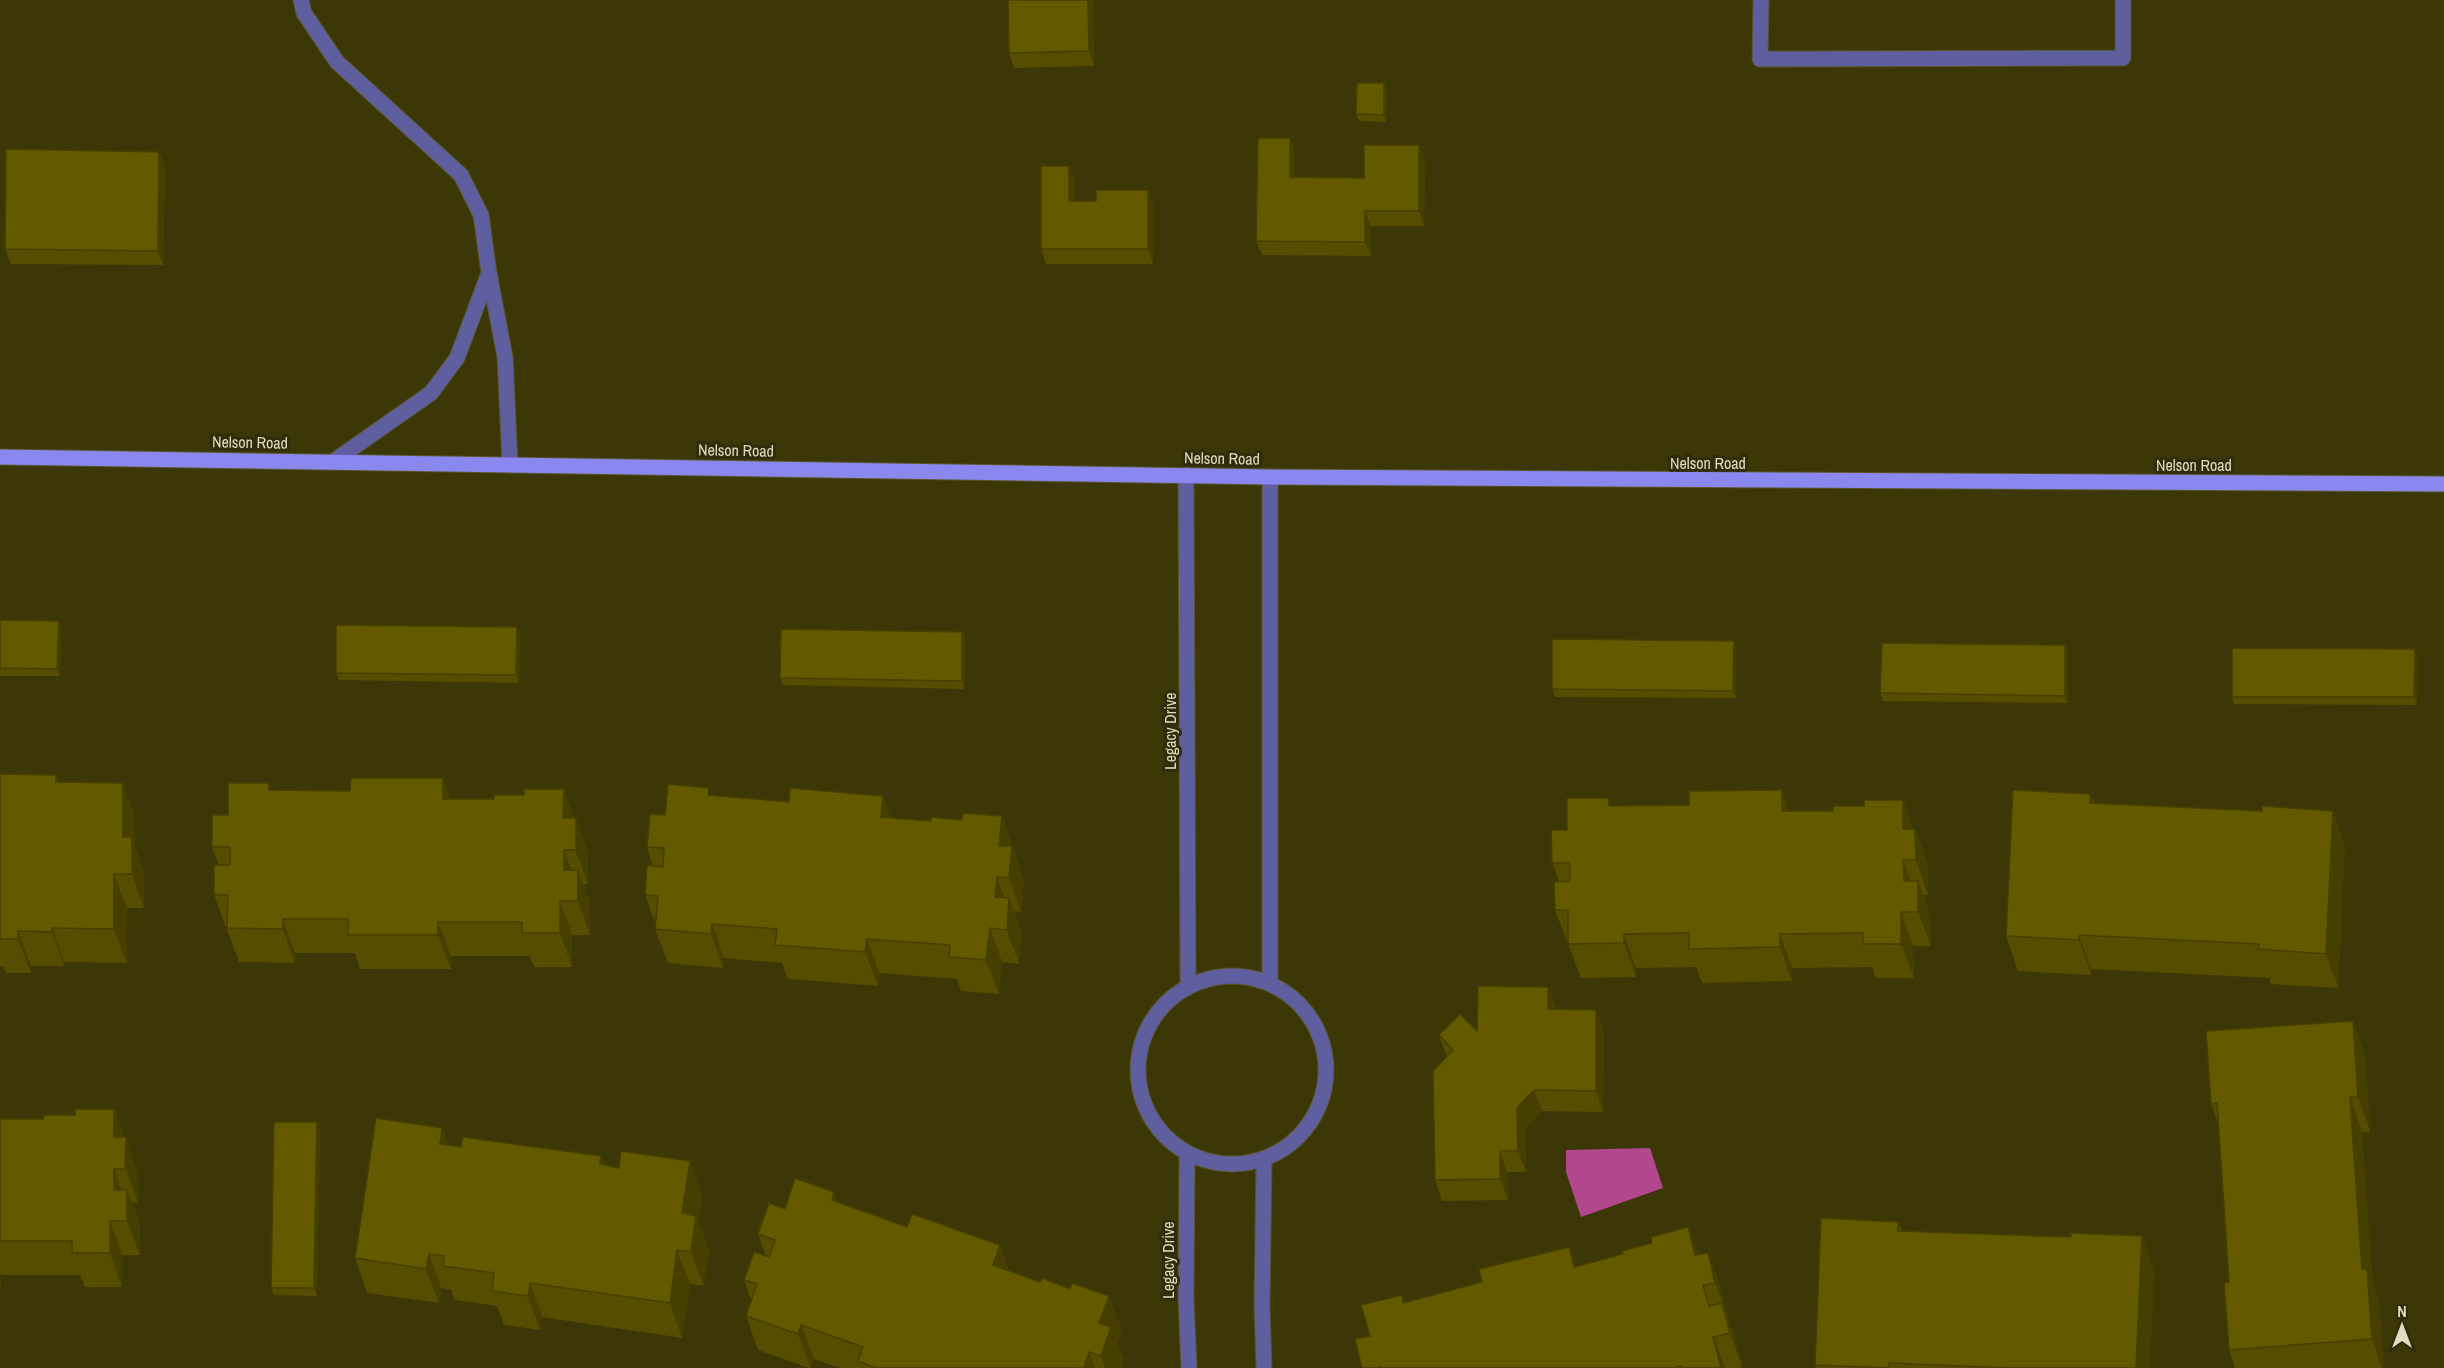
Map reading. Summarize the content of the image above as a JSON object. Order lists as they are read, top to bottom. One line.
{"streets":{"main road":["Nelson Road"],"street":["Legacy Drive"]},"crossings":[["Nelson Road","Legacy Drive"]],"north":"top"}
